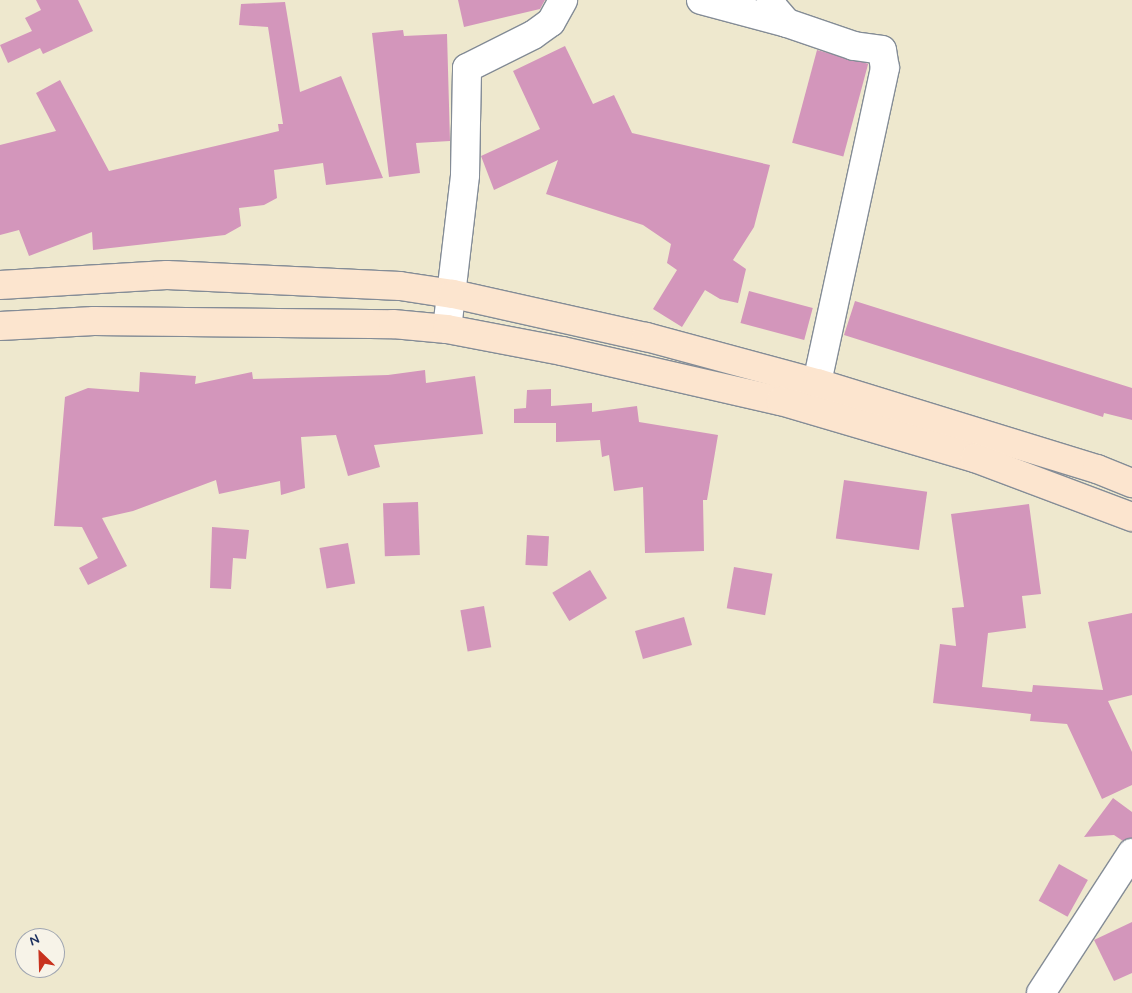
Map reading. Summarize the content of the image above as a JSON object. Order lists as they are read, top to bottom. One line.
{"north":"top left"}
